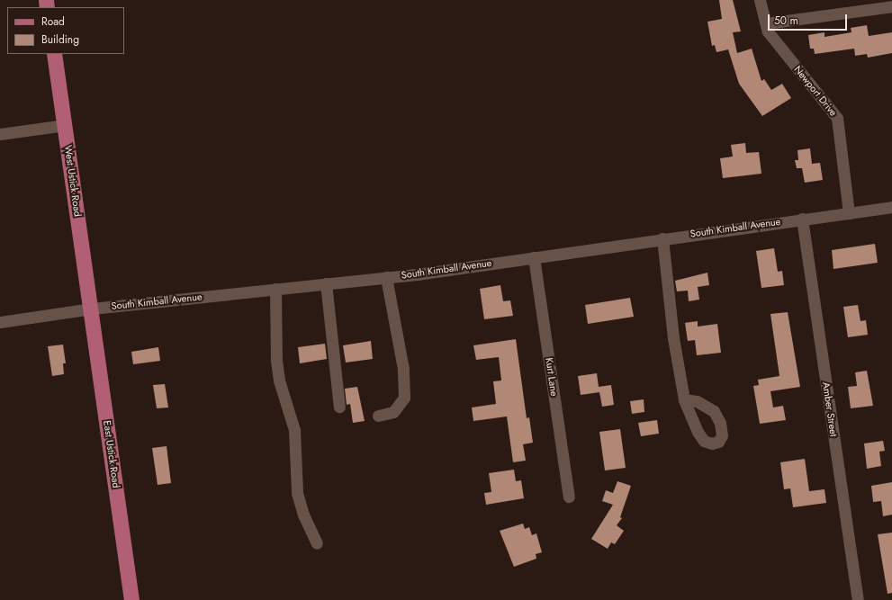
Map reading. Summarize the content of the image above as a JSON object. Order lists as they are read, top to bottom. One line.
{"streets":{"main road":["West Ustick Road","East Ustick Road"],"street":["Newport Drive","South Kimball Avenue","Kurt Lane","Amber Street"]},"crossings":[["Newport Drive","South Kimball Avenue"],["West Ustick Road","South Kimball Avenue"],["West Ustick Road","East Ustick Road"],["South Kimball Avenue","Kurt Lane"],["South Kimball Avenue","Amber Street"],["South Kimball Avenue","East Ustick Road"]],"legend":["Road","Building"],"scale_bar":"50 m"}
